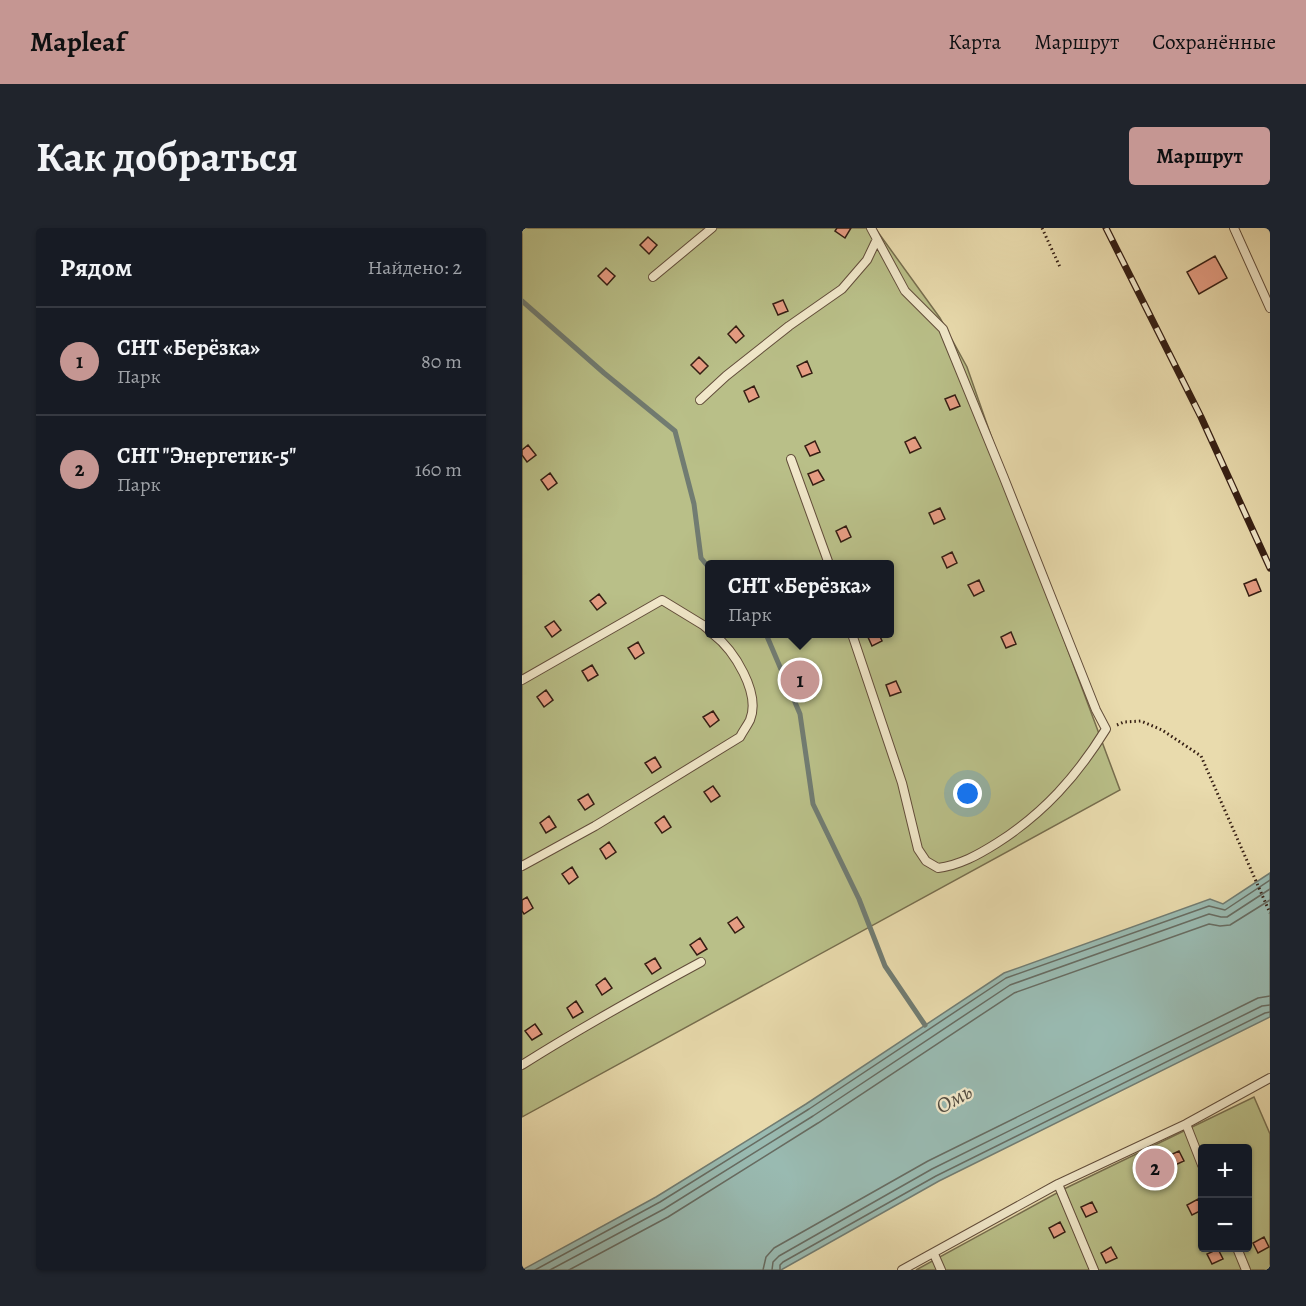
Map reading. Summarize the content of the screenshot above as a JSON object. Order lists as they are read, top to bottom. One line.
{"water":["Омь"],"page":{"header":"Mapleaf","nav":["Карта","Маршрут","Сохранённые"],"buttons":"Маршрут","title":"Как добраться","heading":["Рядом","Найдено: 2"],"list":[{"mark":"1","name":"СНТ «Берёзка»","note":"Парк","value":"80 m"},{"mark":"2","name":"СНТ \"Энергетик-5\"","note":"Парк","value":"160 m"}],"popup":["СНТ «Берёзка»","Парк"],"pins":["1","2"],"map_buttons":["+","−"]}}
